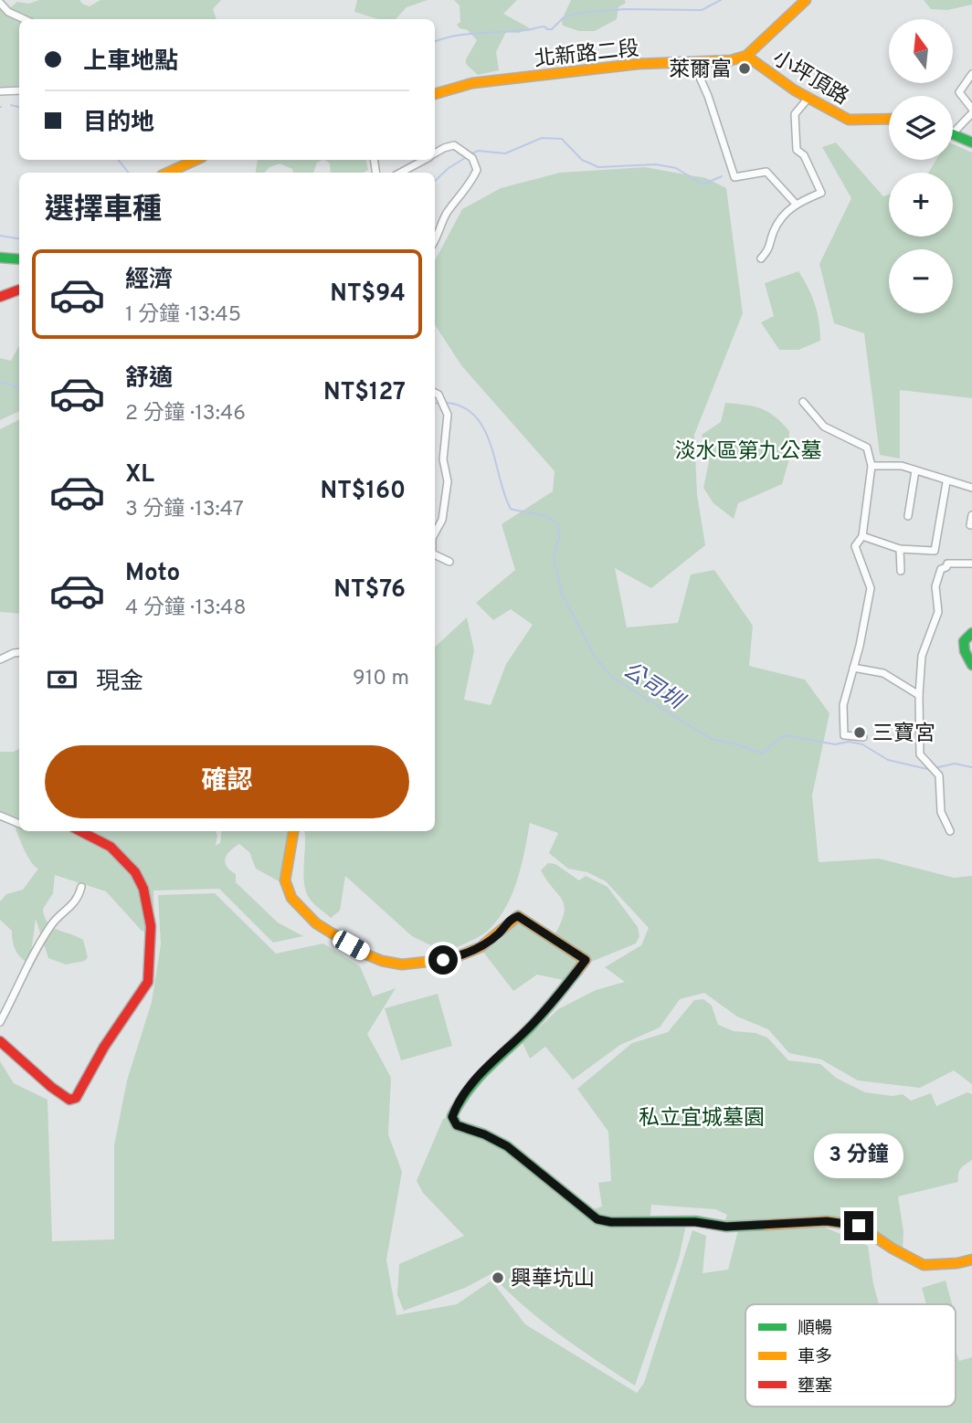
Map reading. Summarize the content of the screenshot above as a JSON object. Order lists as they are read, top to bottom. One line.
{"streets":{"street":["北新路二段","小坪頂路"]},"crossings":[["北新路二段","小坪頂路"]],"water":["公司圳"],"parks":["淡水區第九公墓","私立宜城墓園"],"places":["萊爾富","三寶宮","興華坑山"],"legend":["順暢","車多","壅塞"],"north":"top","page":{"map_buttons":["+","−"],"banner":["上車地點","目的地"],"heading":"選擇車種","list":[{"name":"經濟","note":"1 分鐘 · 13:45","value":"NT$94"},{"name":"舒適","note":"2 分鐘 · 13:46","value":"NT$127"},{"name":"XL","note":"3 分鐘 · 13:47","value":"NT$160"},{"name":"Moto","note":"4 分鐘 · 13:48","value":"NT$76"}],"pay":["現金","910 m"],"buttons":"確認","bubble":"3 分鐘"}}
